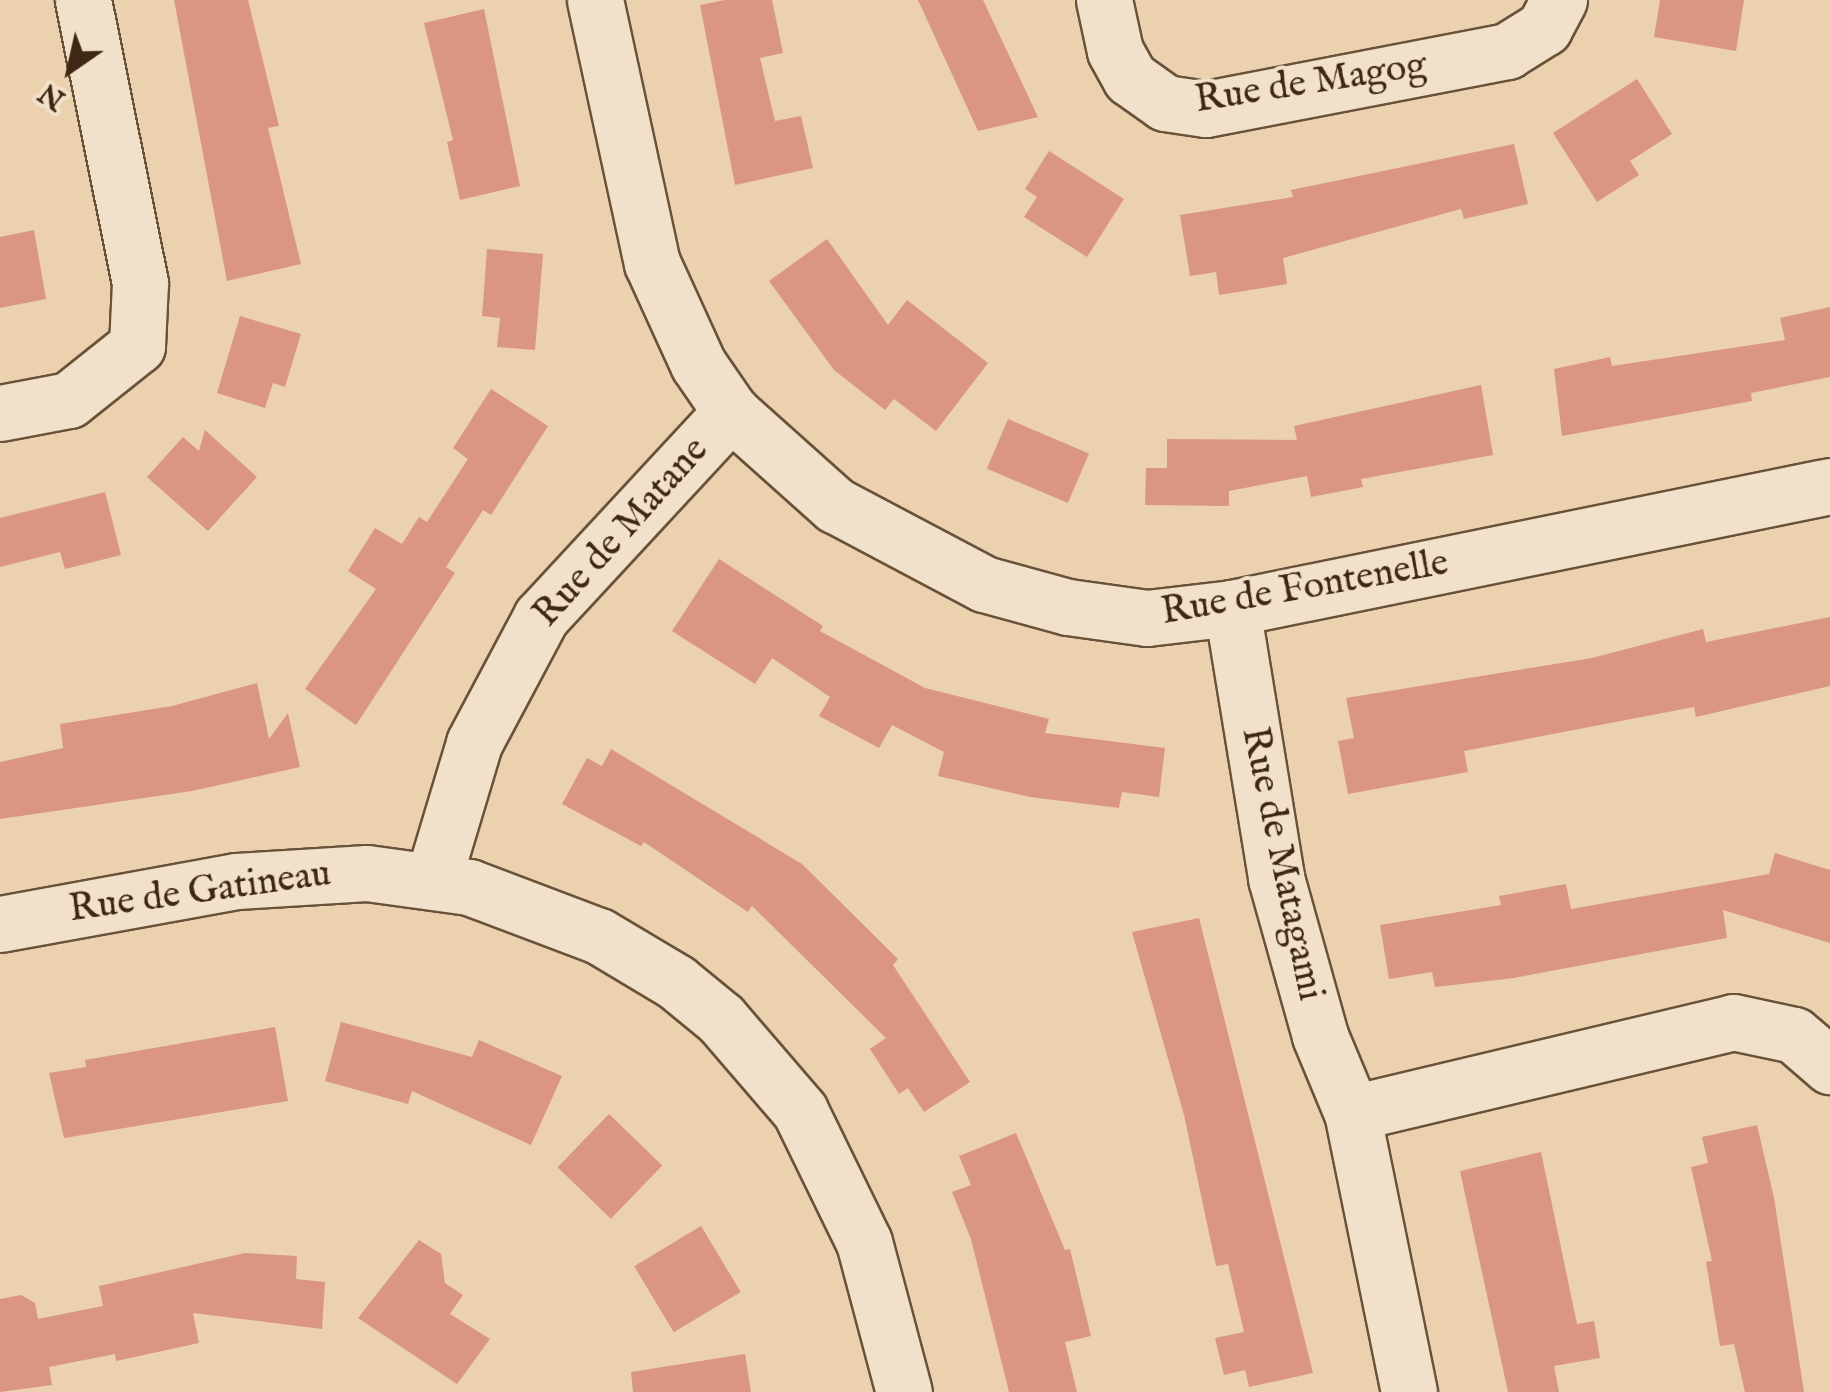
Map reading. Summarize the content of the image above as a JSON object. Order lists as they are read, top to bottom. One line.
{"streets":{"street":["Rue de Magog","Rue de Matane","Rue de Fontenelle","Rue de Matagami","Rue de Gatineau"]},"crossings":[["Rue de Matane","Rue de Fontenelle"],["Rue de Matane","Rue de Gatineau"],["Rue de Fontenelle","Rue de Matagami"]],"north":"bottom left"}
